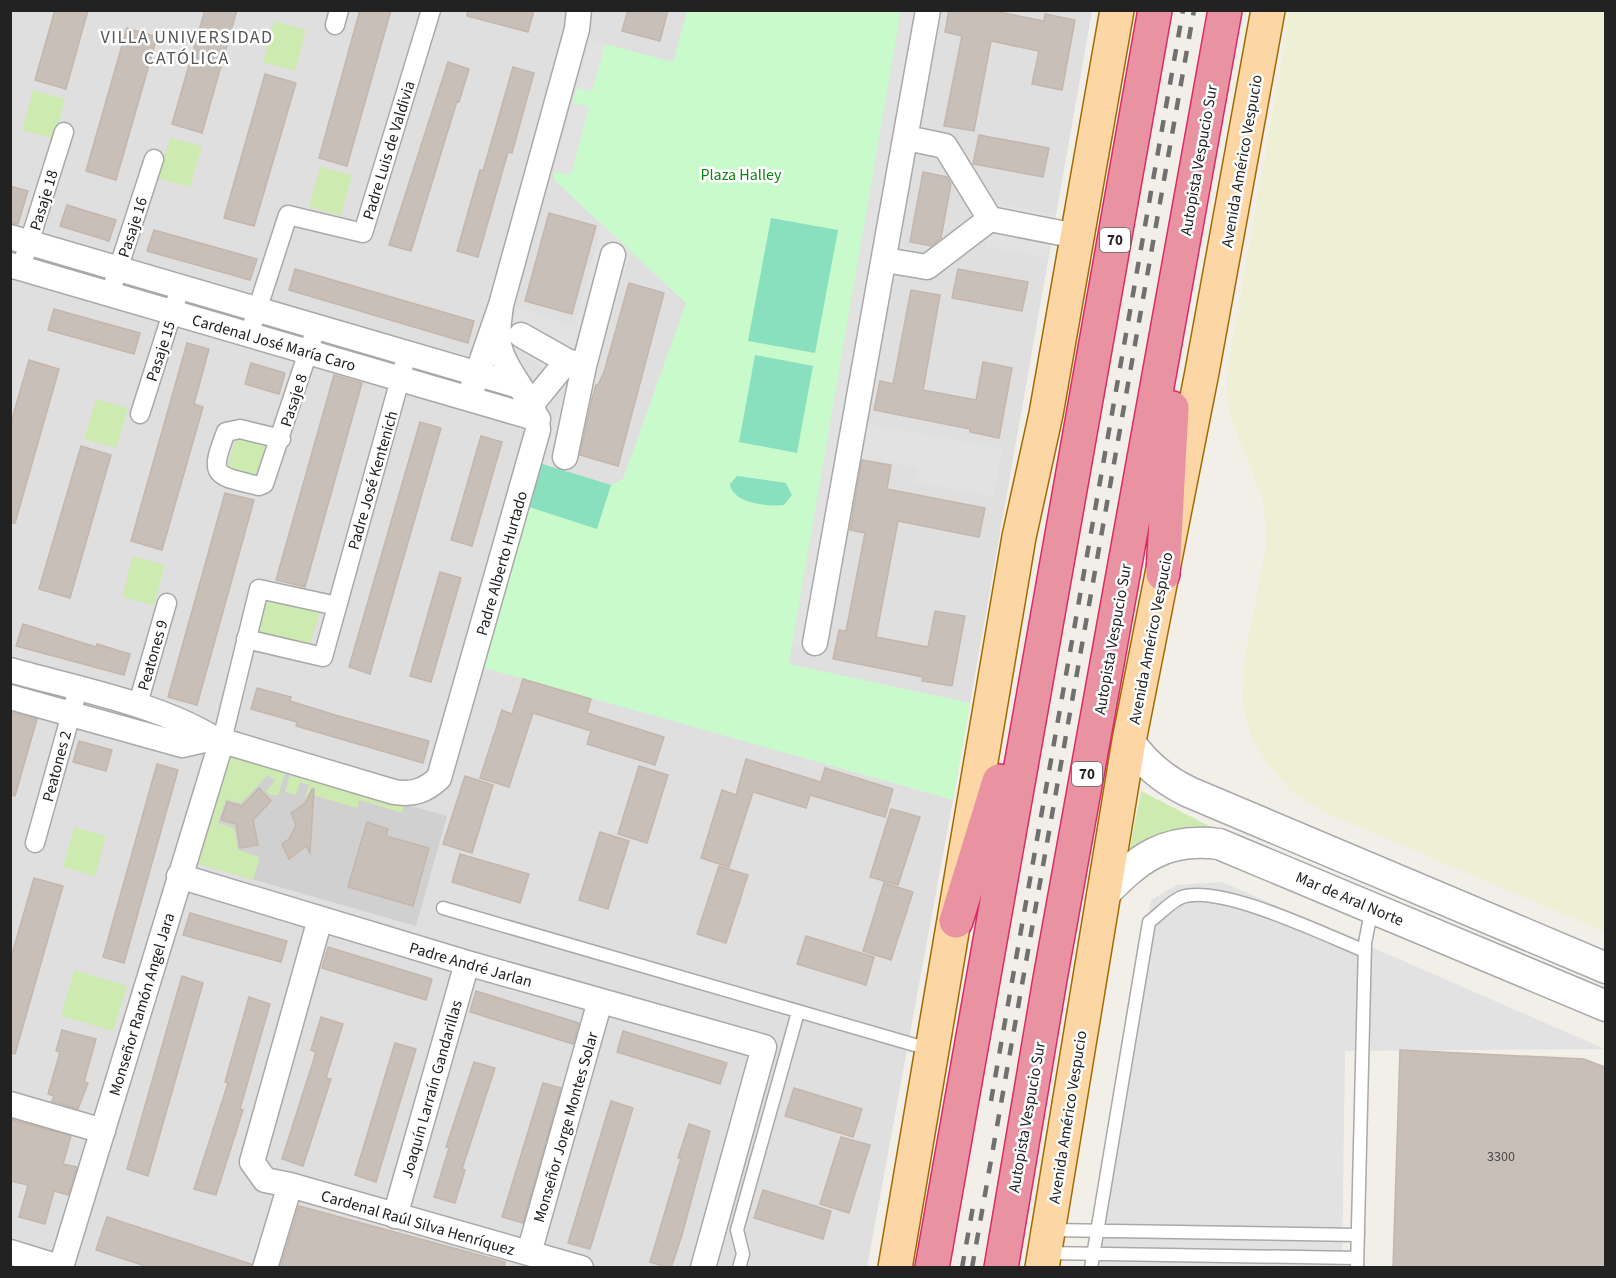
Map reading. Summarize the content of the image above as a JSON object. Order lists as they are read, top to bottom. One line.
{"streets":{"highway":["Autopista Vespucio Sur","70"],"main road":["Avenida Américo Vespucio"],"street":["Padre Luis de Valdivia","Pasaje 18","Pasaje 16","Cardenal José María Caro","Pasaje 15","Pasaje 8","Padre José Kentenich","Padre Alberto Hurtado","Peatones 9","Peatones 2","Mar de Aral Norte","Padre André Jarlan","Monseñor Ramón Angel Jara","Joaquín Larraín Gandarillas","Monseñor Jorge Montes Solar","Cardenal Raúl Silva Henríquez"]},"crossings":[["Padre Luis de Valdivia","Cardenal José María Caro"],["Avenida Américo Vespucio","Mar de Aral Norte"],["Pasaje 18","Cardenal José María Caro"],["Pasaje 16","Cardenal José María Caro"],["Cardenal José María Caro","Pasaje 15"],["Cardenal José María Caro","Pasaje 8"],["Cardenal José María Caro","Padre José Kentenich"],["Cardenal José María Caro","Padre Alberto Hurtado"],["Padre Alberto Hurtado","Monseñor Ramón Angel Jara"],["Padre André Jarlan","Monseñor Ramón Angel Jara"],["Padre André Jarlan","Joaquín Larraín Gandarillas"],["Padre André Jarlan","Monseñor Jorge Montes Solar"],["Padre André Jarlan","Cardenal Raúl Silva Henríquez"],["Joaquín Larraín Gandarillas","Cardenal Raúl Silva Henríquez"],["Monseñor Jorge Montes Solar","Cardenal Raúl Silva Henríquez"]],"districts":["VILLA UNIVERSIDAD CATÓLICA"],"parks":["Plaza Halley"],"house_numbers":["3300"]}
